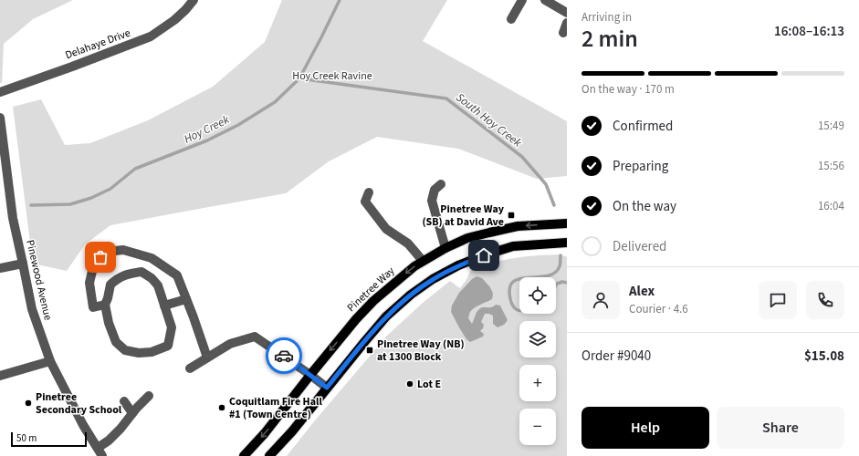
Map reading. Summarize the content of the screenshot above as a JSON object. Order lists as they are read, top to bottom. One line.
{"streets":{"main road":["Pinetree Way"],"street":["Delahaye Drive","Pinewood Avenue"]},"water":["South Hoy Creek","Hoy Creek"],"parks":["Hoy Creek Ravine"],"places":{"transit":["Pinetree Way (SB) at David Ave","Pinetree Way (NB) at 1300 Block"],"other":["Lot E","Pinetree Secondary School","Coquitlam Fire Hall #1 (Town Centre)"]},"scale_bar":"50 m","page":{"heading":["2 min","Arriving in","16:08–16:13"],"panel":["Alex","Courier · 4.6","Order #9040","$15.08"],"bar":"On the way · 170 m","list":[["Confirmed","15:49"],["Preparing","15:56"],["On the way","16:04"],"Delivered"],"map_buttons":["+","−"],"buttons":["Help","Share"],"scale":"50 m"}}
